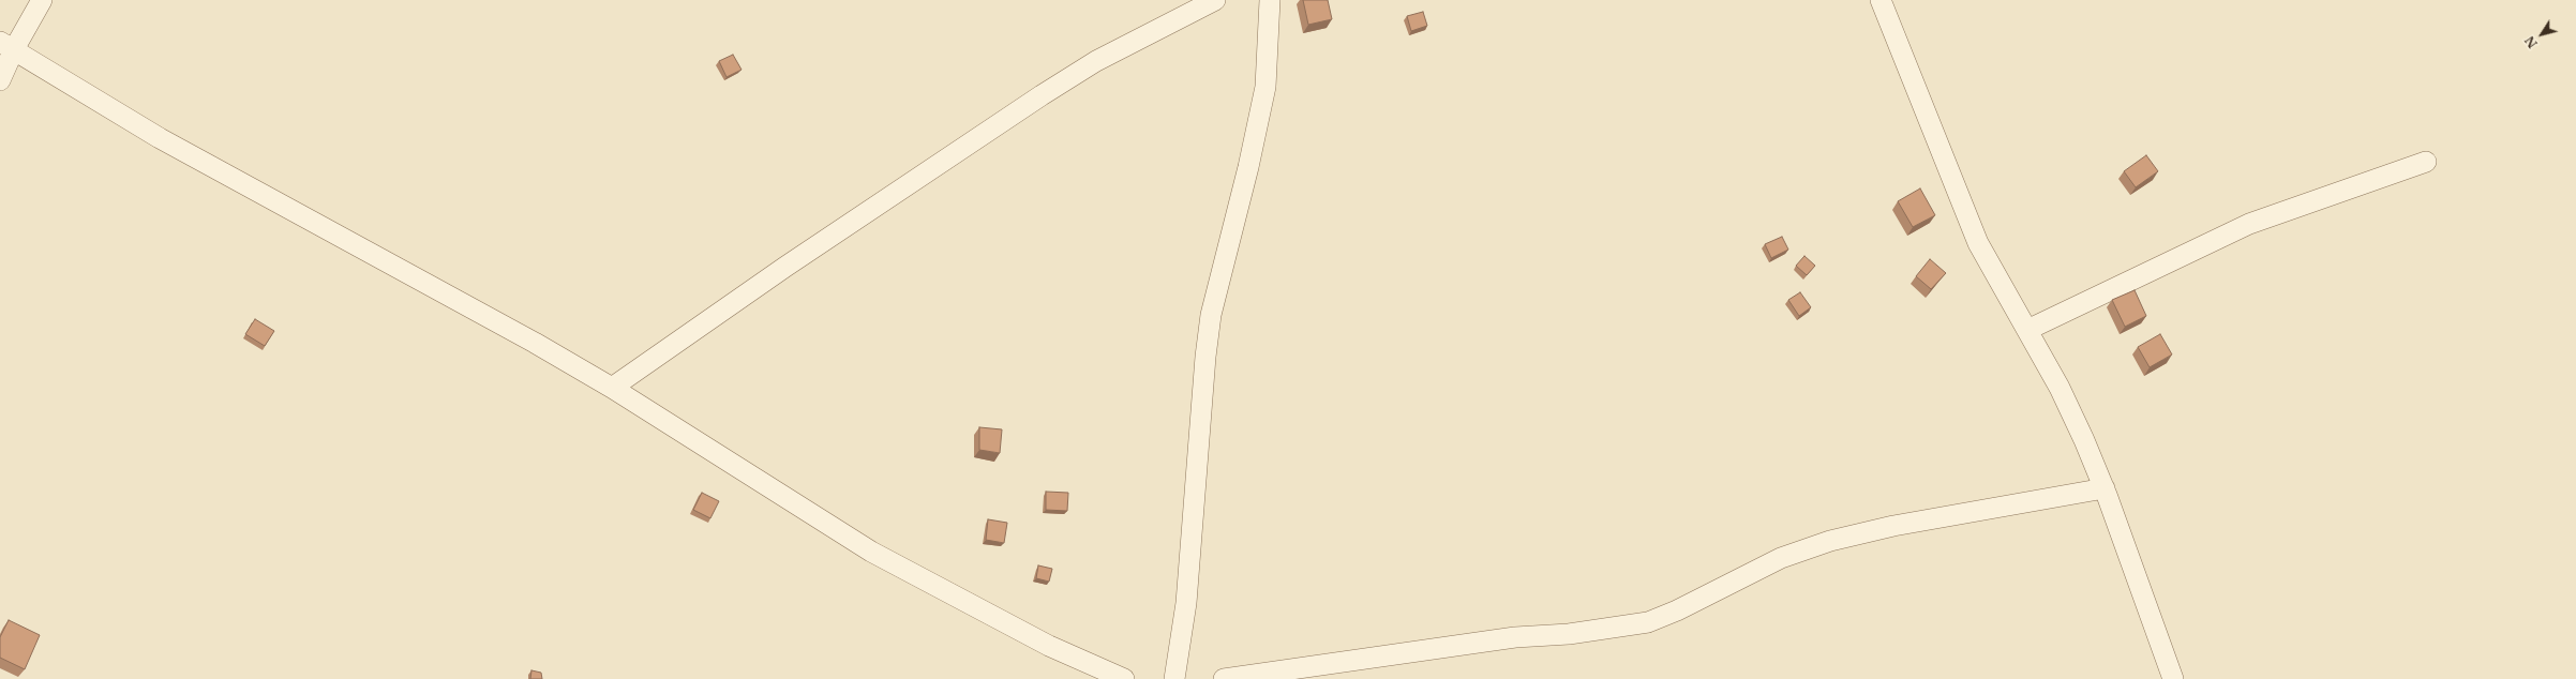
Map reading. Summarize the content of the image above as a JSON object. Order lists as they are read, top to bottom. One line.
{"north":"bottom left"}
